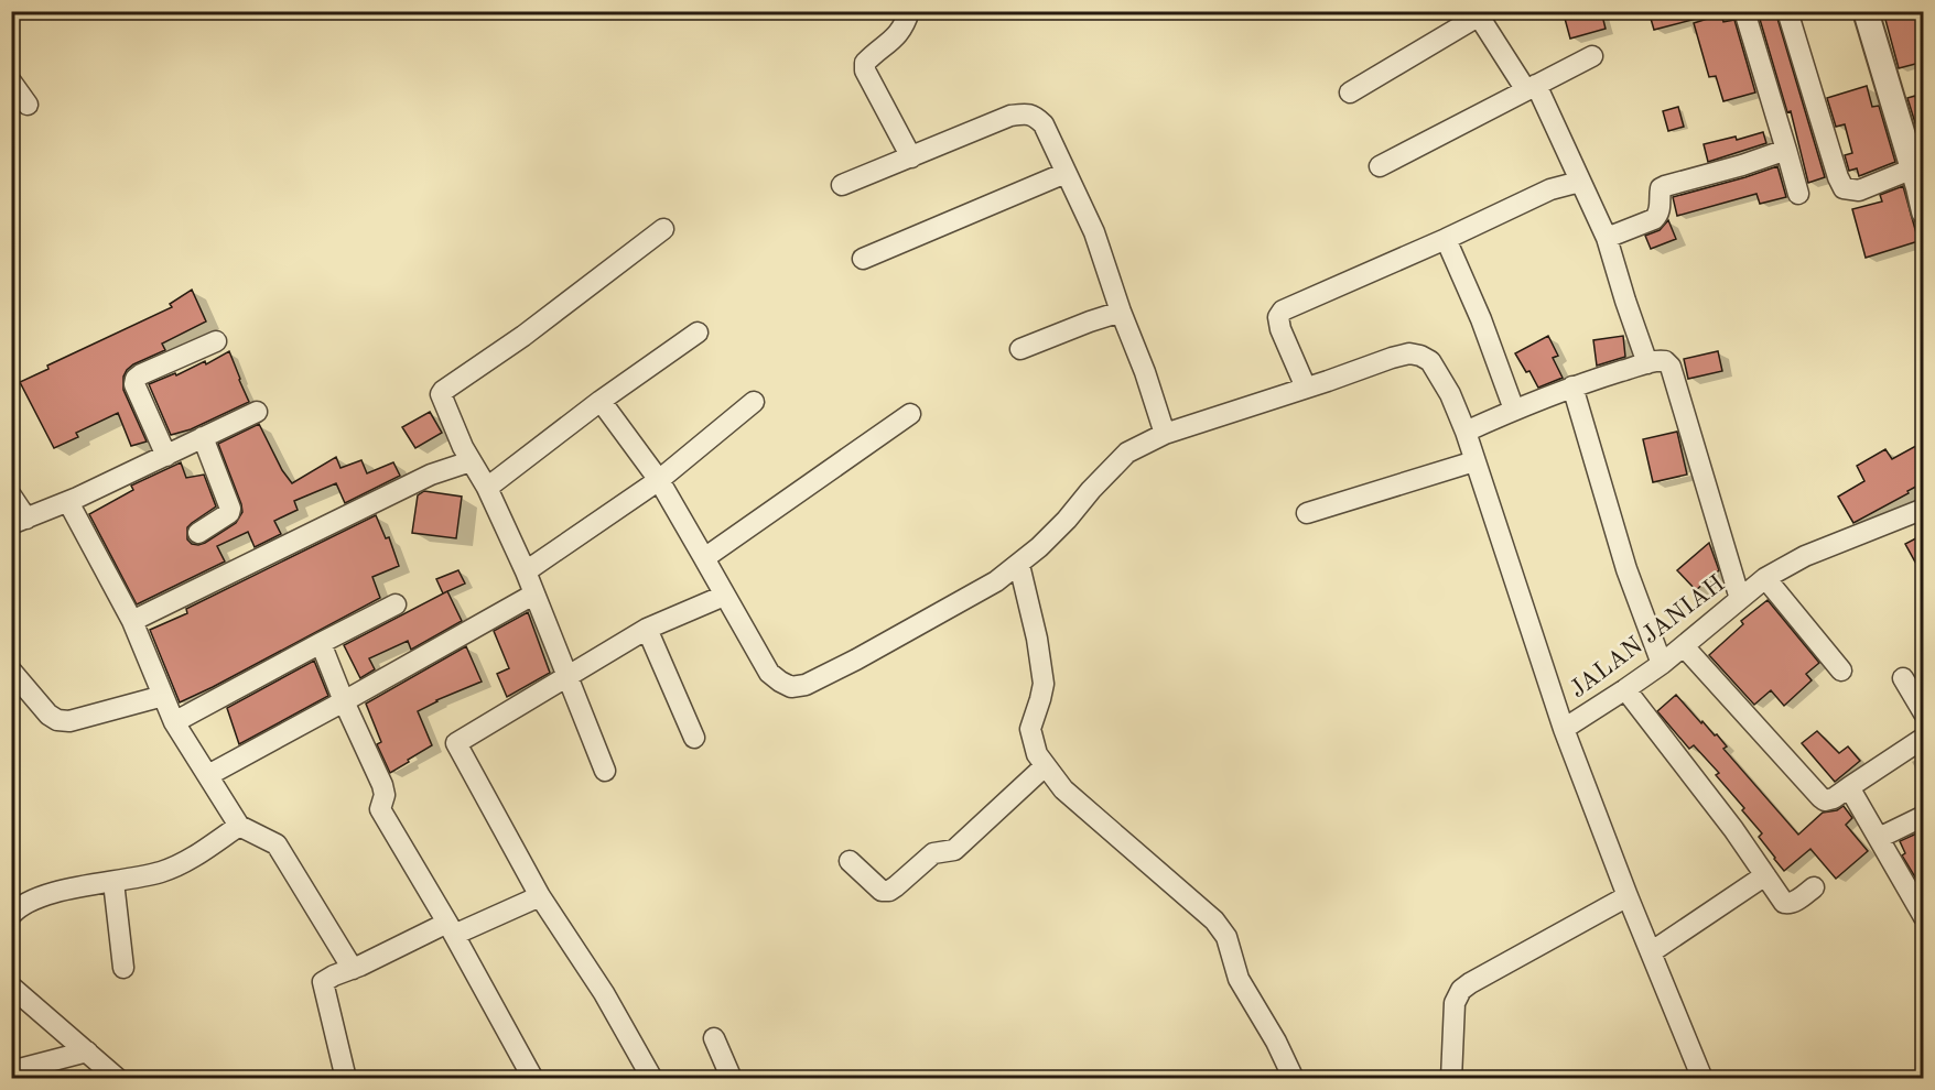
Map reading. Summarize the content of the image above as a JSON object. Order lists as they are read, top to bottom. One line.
{"streets":{"street":["JALAN JANIAH"]}}
